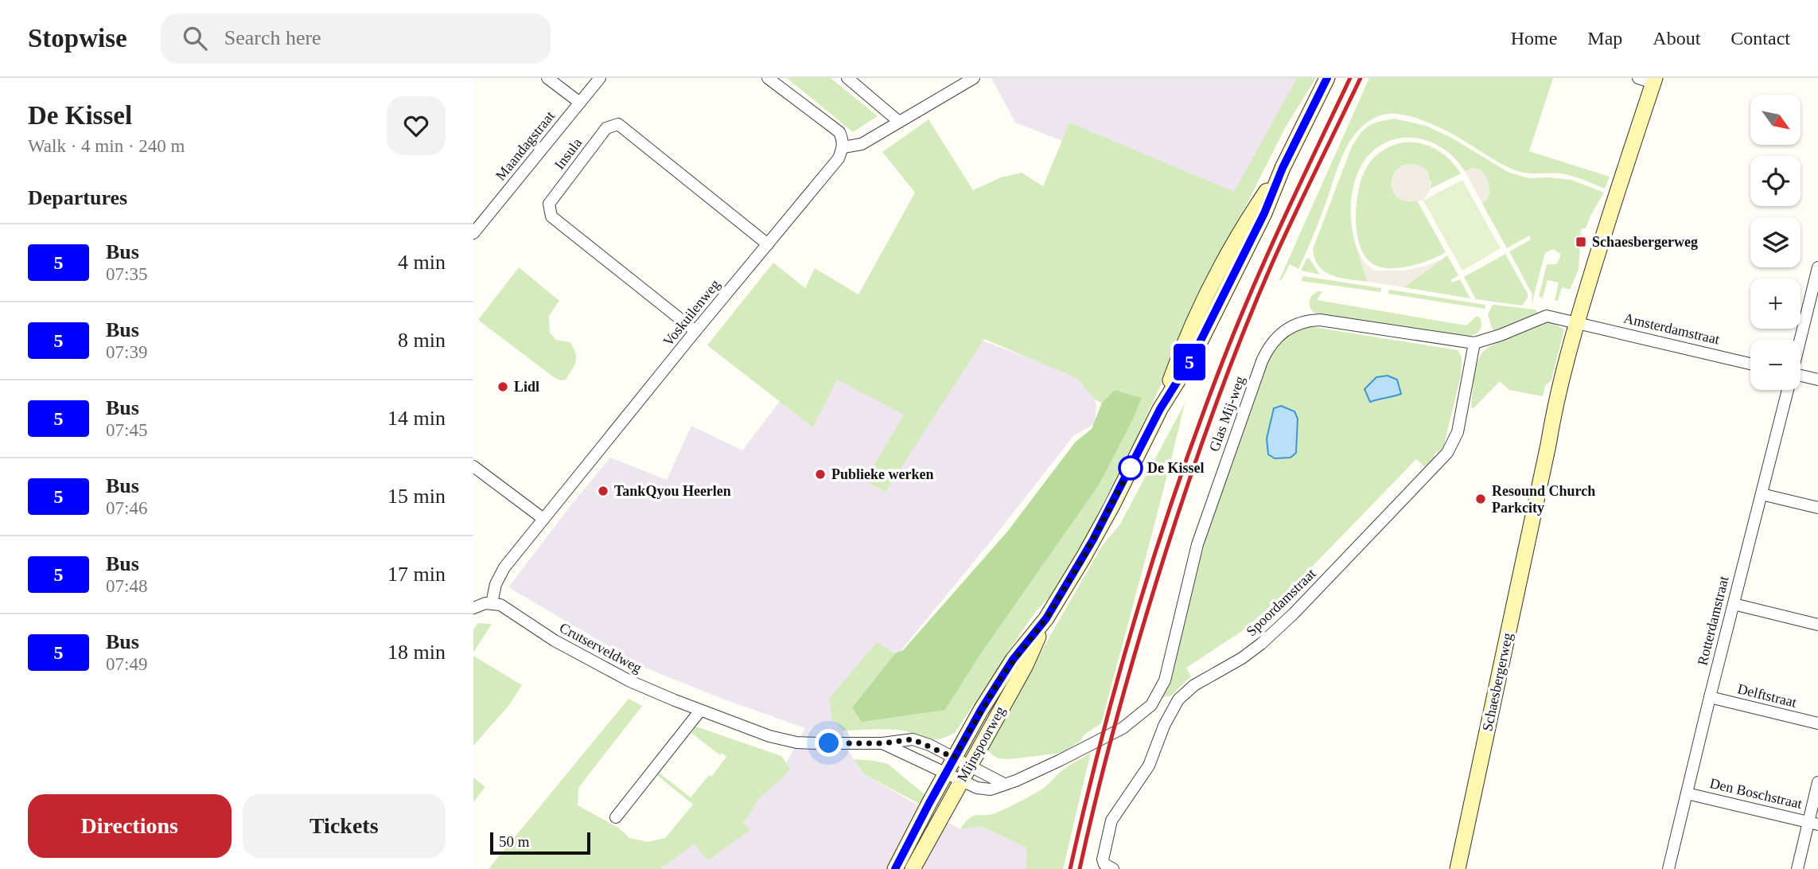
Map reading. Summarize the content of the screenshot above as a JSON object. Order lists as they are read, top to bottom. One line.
{"streets":{"street":["Maandagstraat","Insula","Voskuilenweg","Amsterdamstraat","Glas Mij-weg","Spoordamstraat","Rotterdamstraat","Crutserveldweg","Schaesbergerweg","Delftstraat","Mijnspoorweg","Den Boschstraat"]},"crossings":[["Insula","Voskuilenweg"],["Voskuilenweg","Crutserveldweg"],["Amsterdamstraat","Glas Mij-weg"],["Amsterdamstraat","Schaesbergerweg"],["Glas Mij-weg","Spoordamstraat"],["Glas Mij-weg","Crutserveldweg"],["Glas Mij-weg","Schaesbergerweg"],["Glas Mij-weg","Mijnspoorweg"],["Rotterdamstraat","Delftstraat"],["Rotterdamstraat","Den Boschstraat"],["Crutserveldweg","Mijnspoorweg"]],"places":{"transit":["Schaesbergerweg"],"other":["Lidl","De Kissel","Publieke werken","TankQyou Heerlen","Resound Church Parkcity"]},"lines":["bus line 5"],"scale_bar":"50 m","north":"bottom right","page":{"header":"Stopwise","search":"Search here","nav":["Home","Map","About","Contact"],"heading":[["De Kissel","Walk · 4 min · 240 m"],"Departures"],"on_map":"5","map_buttons":["+","−"],"list":[{"mark":"5","name":"Bus","note":"07:35","value":"4 min"},{"mark":"5","name":"Bus","note":"07:39","value":"8 min"},{"mark":"5","name":"Bus","note":"07:45","value":"14 min"},{"mark":"5","name":"Bus","note":"07:46","value":"15 min"},{"mark":"5","name":"Bus","note":"07:48","value":"17 min"},{"mark":"5","name":"Bus","note":"07:49","value":"18 min"}],"buttons":["Directions","Tickets"],"scale":"50 m"}}
